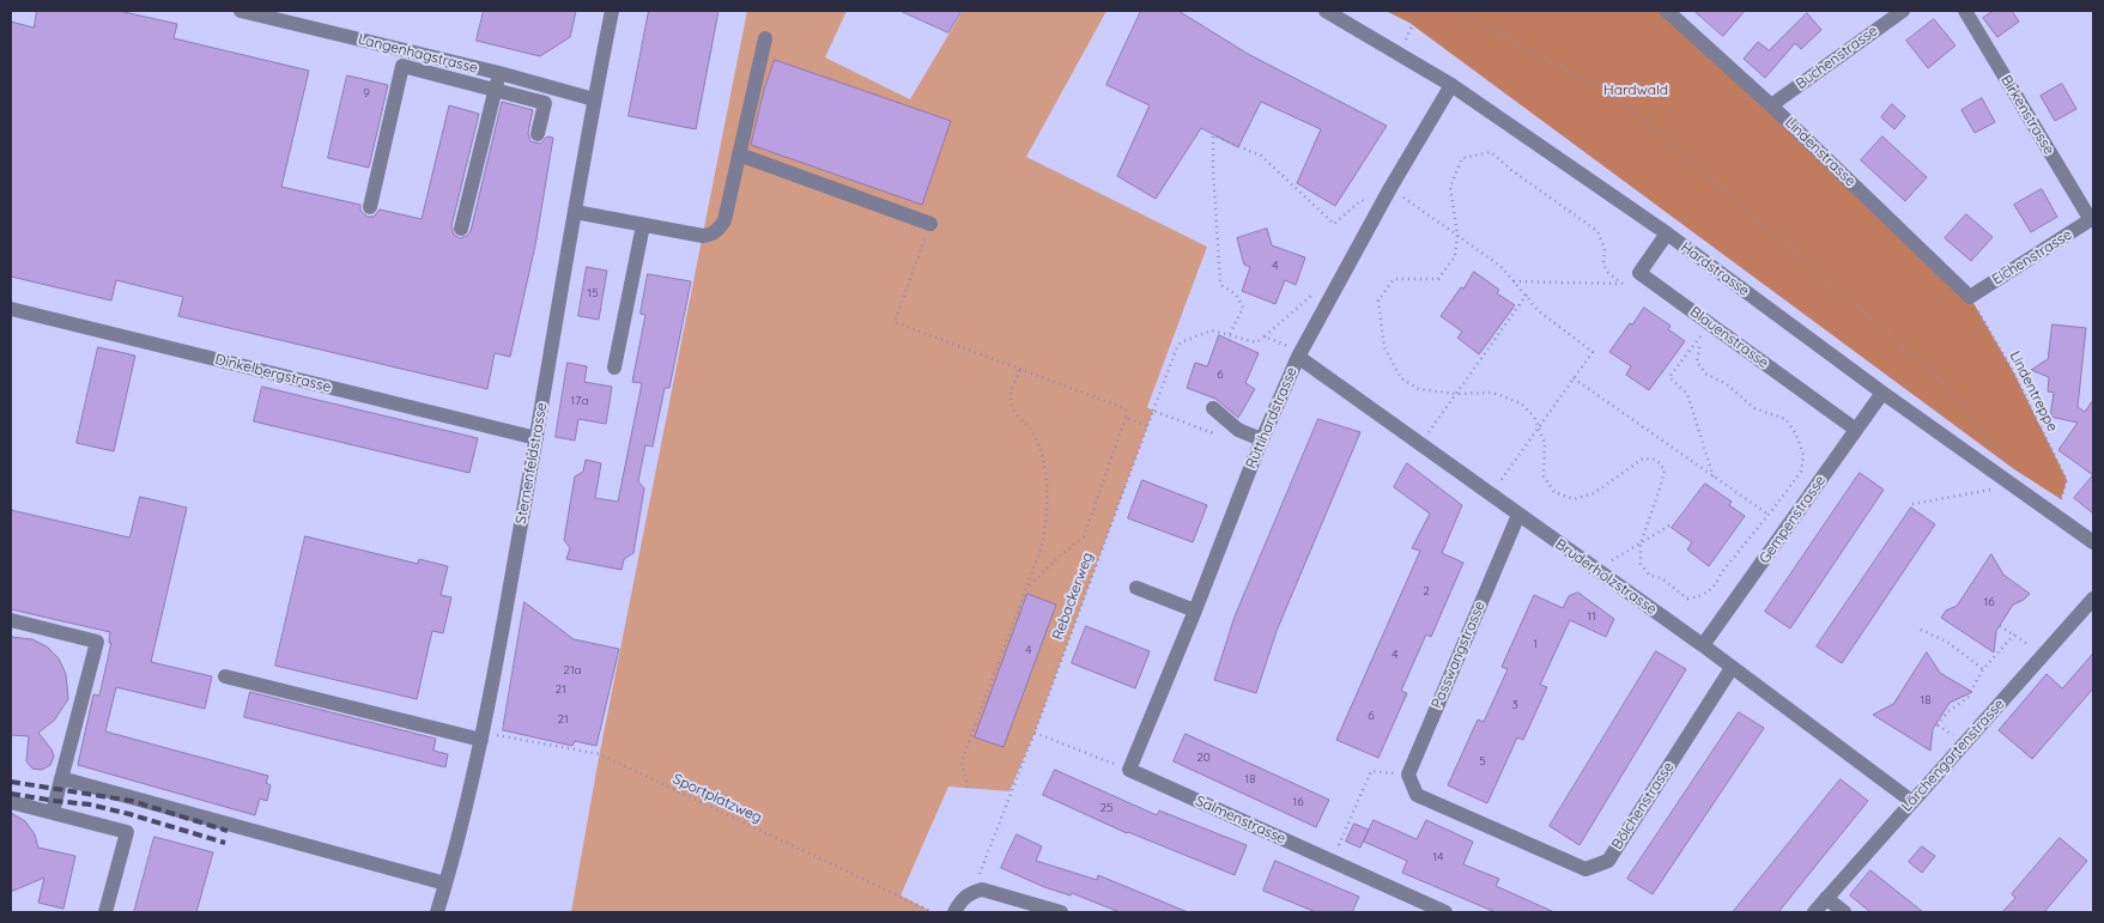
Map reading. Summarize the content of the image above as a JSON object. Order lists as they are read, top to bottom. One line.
{"streets":{"street":["Langenhagstrasse","Buchenstrasse","Birkenstrasse","Lindenstrasse","Eichenstrasse","Hardstrasse","Blauenstrasse","Dinkelbergstrasse","Rüttihardstrasse","Sternenfeldstrasse","Gempenstrasse","Bruderholzstrasse","Passwangstrasse","Lärchengartenstrasse","Bölchenstrasse","Salmenstrasse"],"path":["Lindentreppe","Rebackerweg","Sportplatzweg"]},"crossings":[["Langenhagstrasse","Sternenfeldstrasse"],["Buchenstrasse","Lindenstrasse"],["Birkenstrasse","Eichenstrasse"],["Lindenstrasse","Eichenstrasse"],["Lindenstrasse","Lindentreppe"],["Eichenstrasse","Lindentreppe"],["Hardstrasse","Blauenstrasse"],["Hardstrasse","Rüttihardstrasse"],["Hardstrasse","Gempenstrasse"],["Blauenstrasse","Gempenstrasse"],["Dinkelbergstrasse","Sternenfeldstrasse"],["Rüttihardstrasse","Bruderholzstrasse"],["Rüttihardstrasse","Salmenstrasse"],["Sternenfeldstrasse","Sportplatzweg"],["Gempenstrasse","Bruderholzstrasse"],["Bruderholzstrasse","Passwangstrasse"],["Bruderholzstrasse","Lärchengartenstrasse"],["Bruderholzstrasse","Bölchenstrasse"],["Passwangstrasse","Bölchenstrasse"]],"parks":["Hardwald"],"house_numbers":["9","4","15","6","17a","2","16","11","1","4","4","21a","21","18","3","6","21","20","5","18","16","25","14"]}
